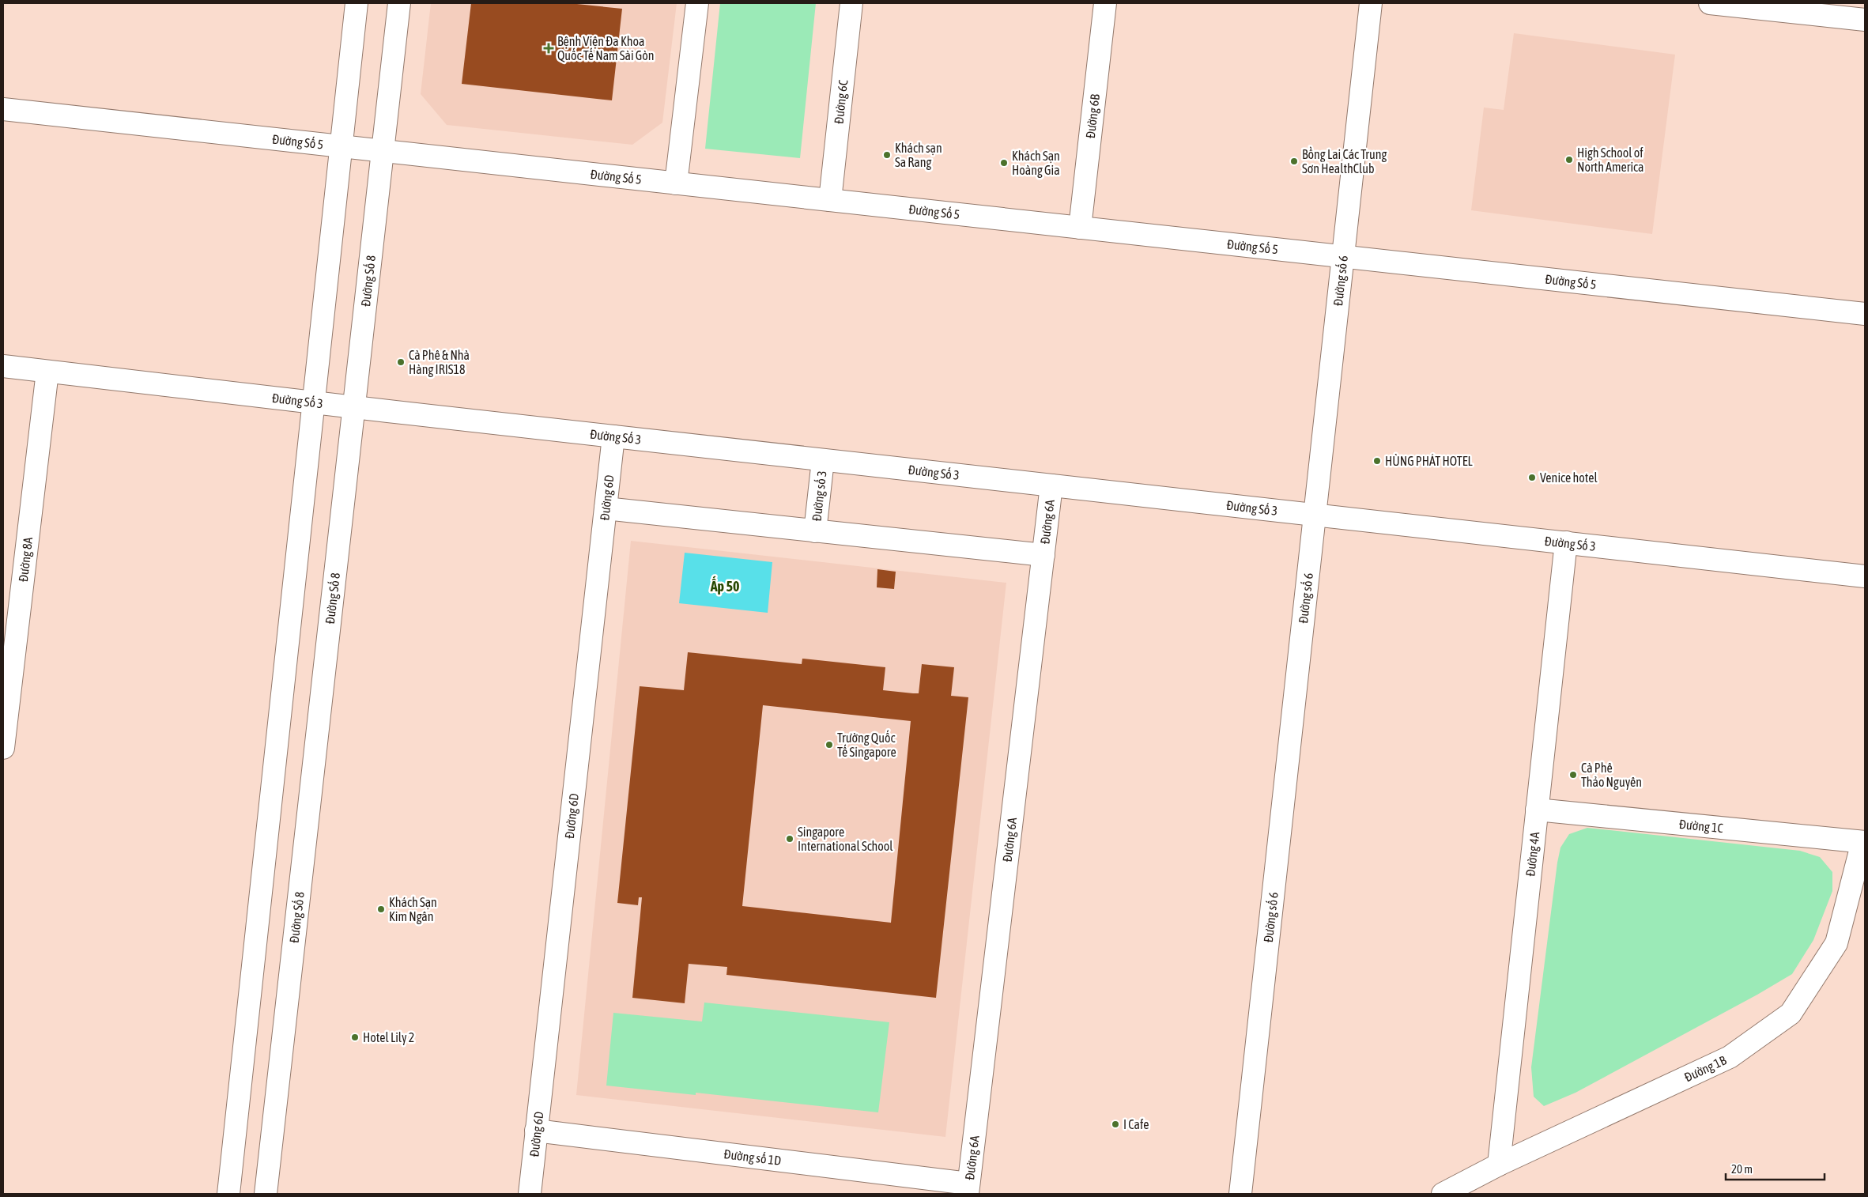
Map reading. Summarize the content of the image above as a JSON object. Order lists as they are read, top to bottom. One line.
{"streets":{"street":["Đường 6C","Đường 6B","Đường Số 5","Đường số 6","Đường Số 8","Đường Số 3","Đường số 3","Đường 6D","Đường 6A","Đường 8A","Đường 1C","Đường 4A","Đường 1B","Đường số 1D"]},"crossings":[["Đường 6C","Đường Số 5"],["Đường 6B","Đường Số 5"],["Đường Số 5","Đường số 6"],["Đường Số 5","Đường Số 8"],["Đường số 6","Đường Số 3"],["Đường Số 8","Đường Số 3"],["Đường Số 3","Đường số 3"],["Đường Số 3","Đường 6D"],["Đường Số 3","Đường 6A"],["Đường Số 3","Đường 8A"],["Đường Số 3","Đường 4A"],["Đường 6D","Đường số 1D"],["Đường 6A","Đường số 1D"],["Đường 1C","Đường 4A"],["Đường 1C","Đường 1B"],["Đường 4A","Đường 1B"]],"districts":["Ấp 50"],"places":{"health":["Bệnh Viện Đa Khoa Quốc Tế Nam Sài Gòn"],"other":["Khách sạn Sa Rang","High School of North America","Bồng Lai Các Trung Sơn HealthClub","Khách Sạn Hoàng Gia","Cà Phê & Nhà Hàng IRIS18","HÙNG PHÁT HOTEL","Venice hotel","Trường Quốc Tế Singapore","Cà Phê Thảo Nguyên","Singapore International School","Khách Sạn Kim Ngân","Hotel Lily 2","I Cafe"]},"scale_bar":"20 m"}
